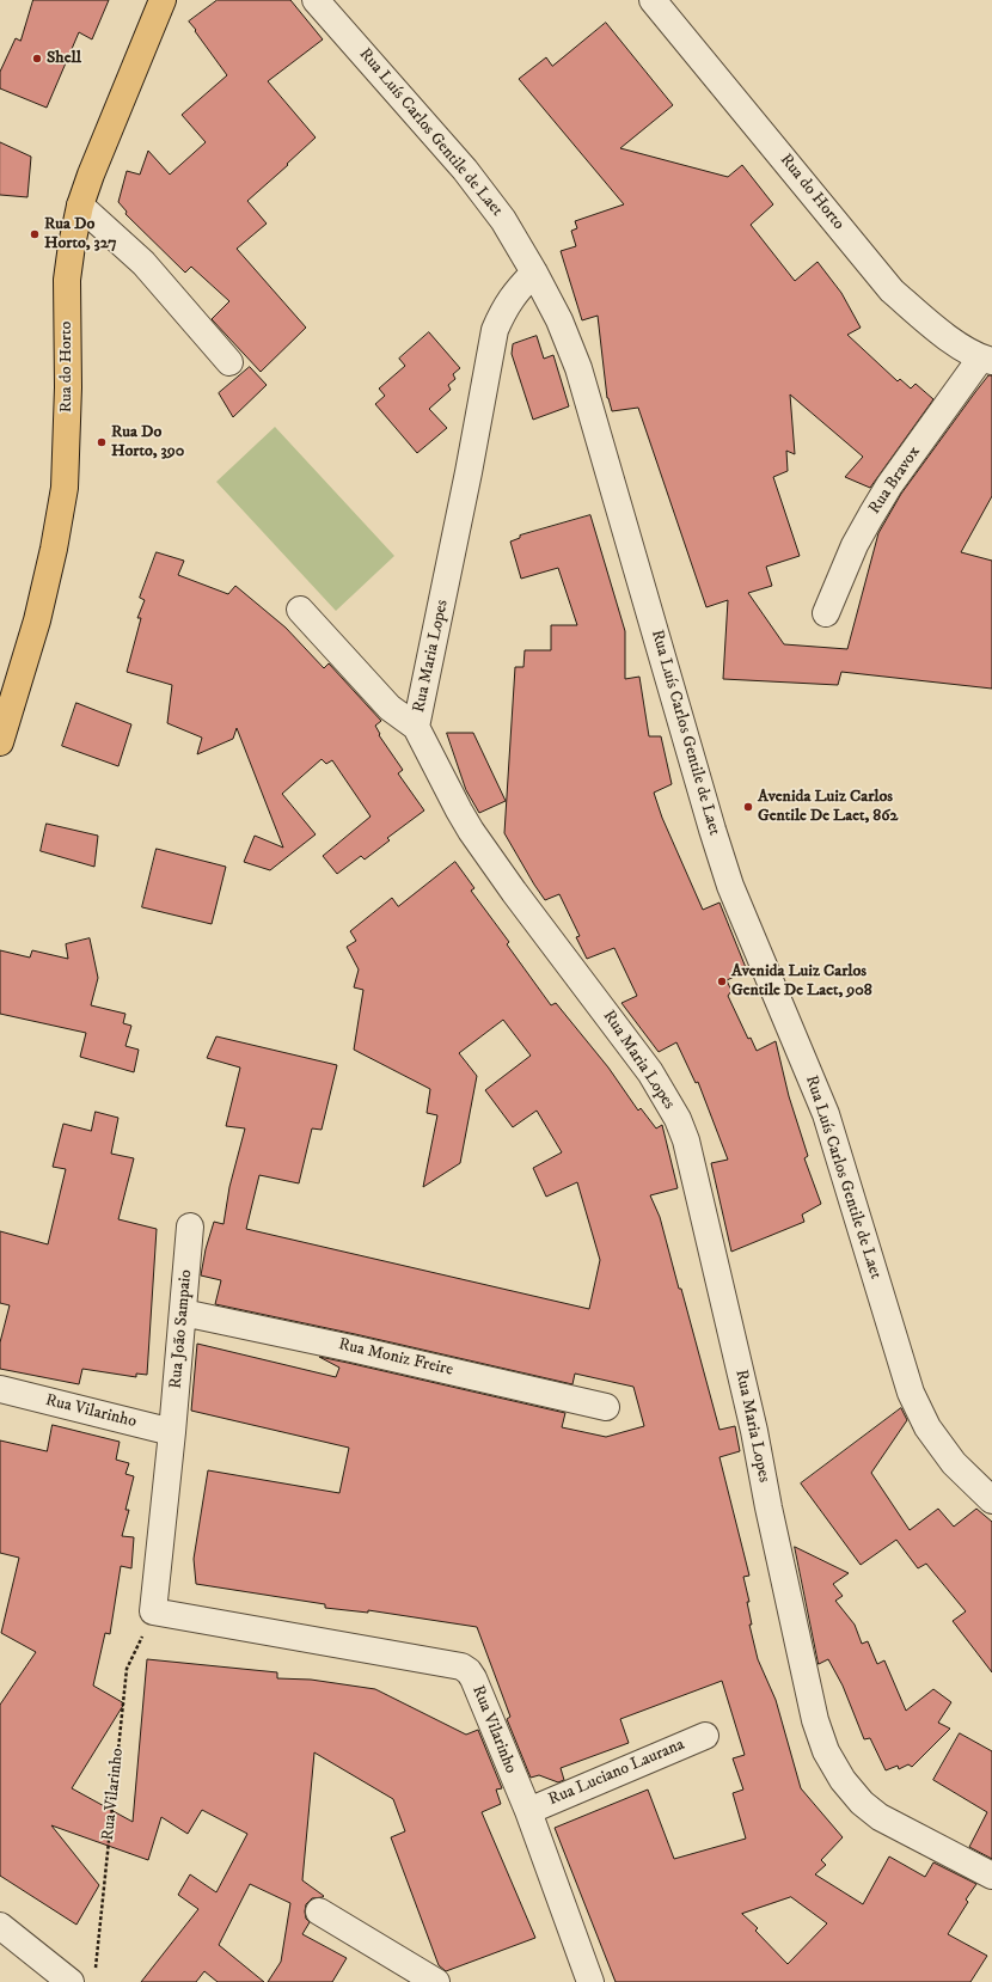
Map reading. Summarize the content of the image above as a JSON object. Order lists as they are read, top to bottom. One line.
{"streets":{"main road":["Rua do Horto"],"street":["Rua Luís Carlos Gentile de Laet","Rua Bravox","Rua Maria Lopes","Rua João Sampaio","Rua Moniz Freire","Rua Vilarinho","Rua Luciano Laurana"]},"crossings":[["Rua Luís Carlos Gentile de Laet","Rua Maria Lopes"],["Rua do Horto","Rua Bravox"],["Rua João Sampaio","Rua Moniz Freire"],["Rua João Sampaio","Rua Vilarinho"],["Rua Vilarinho","Rua Luciano Laurana"]],"places":["Shell","Rua Do Horto, 327","Rua Do Horto, 390","Avenida Luiz Carlos Gentile De Laet, 862","Avenida Luiz Carlos Gentile De Laet, 908"]}
